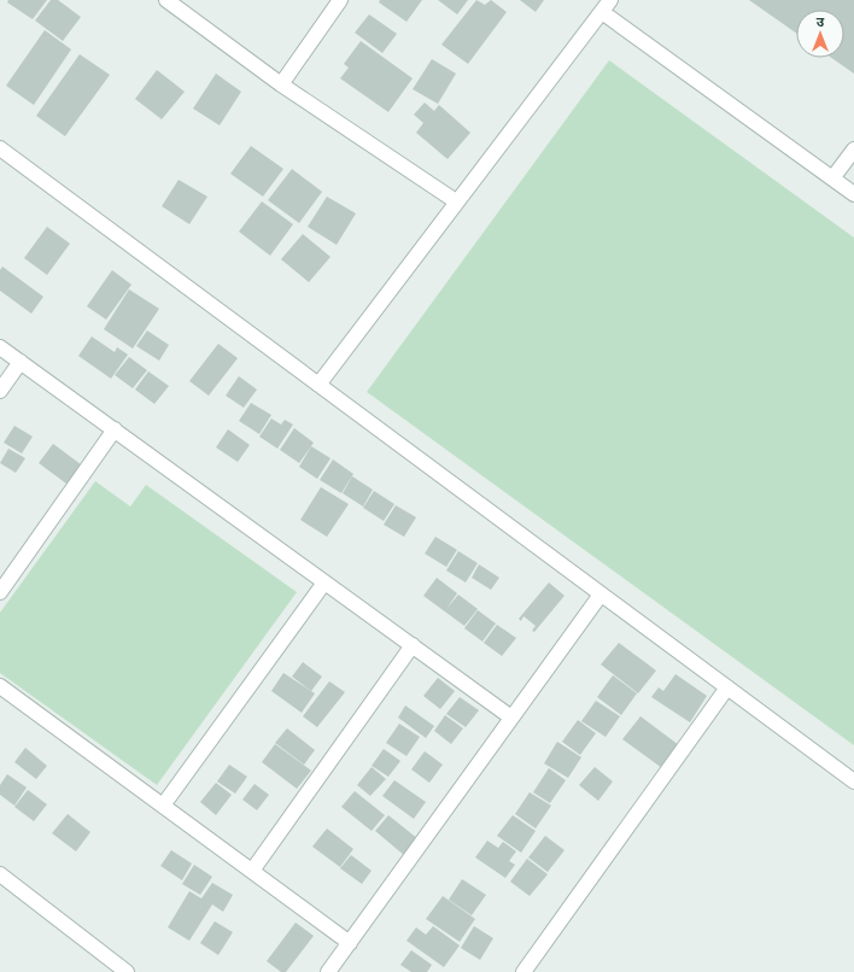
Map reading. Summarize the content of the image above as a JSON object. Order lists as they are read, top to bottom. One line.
{"north":"top"}
